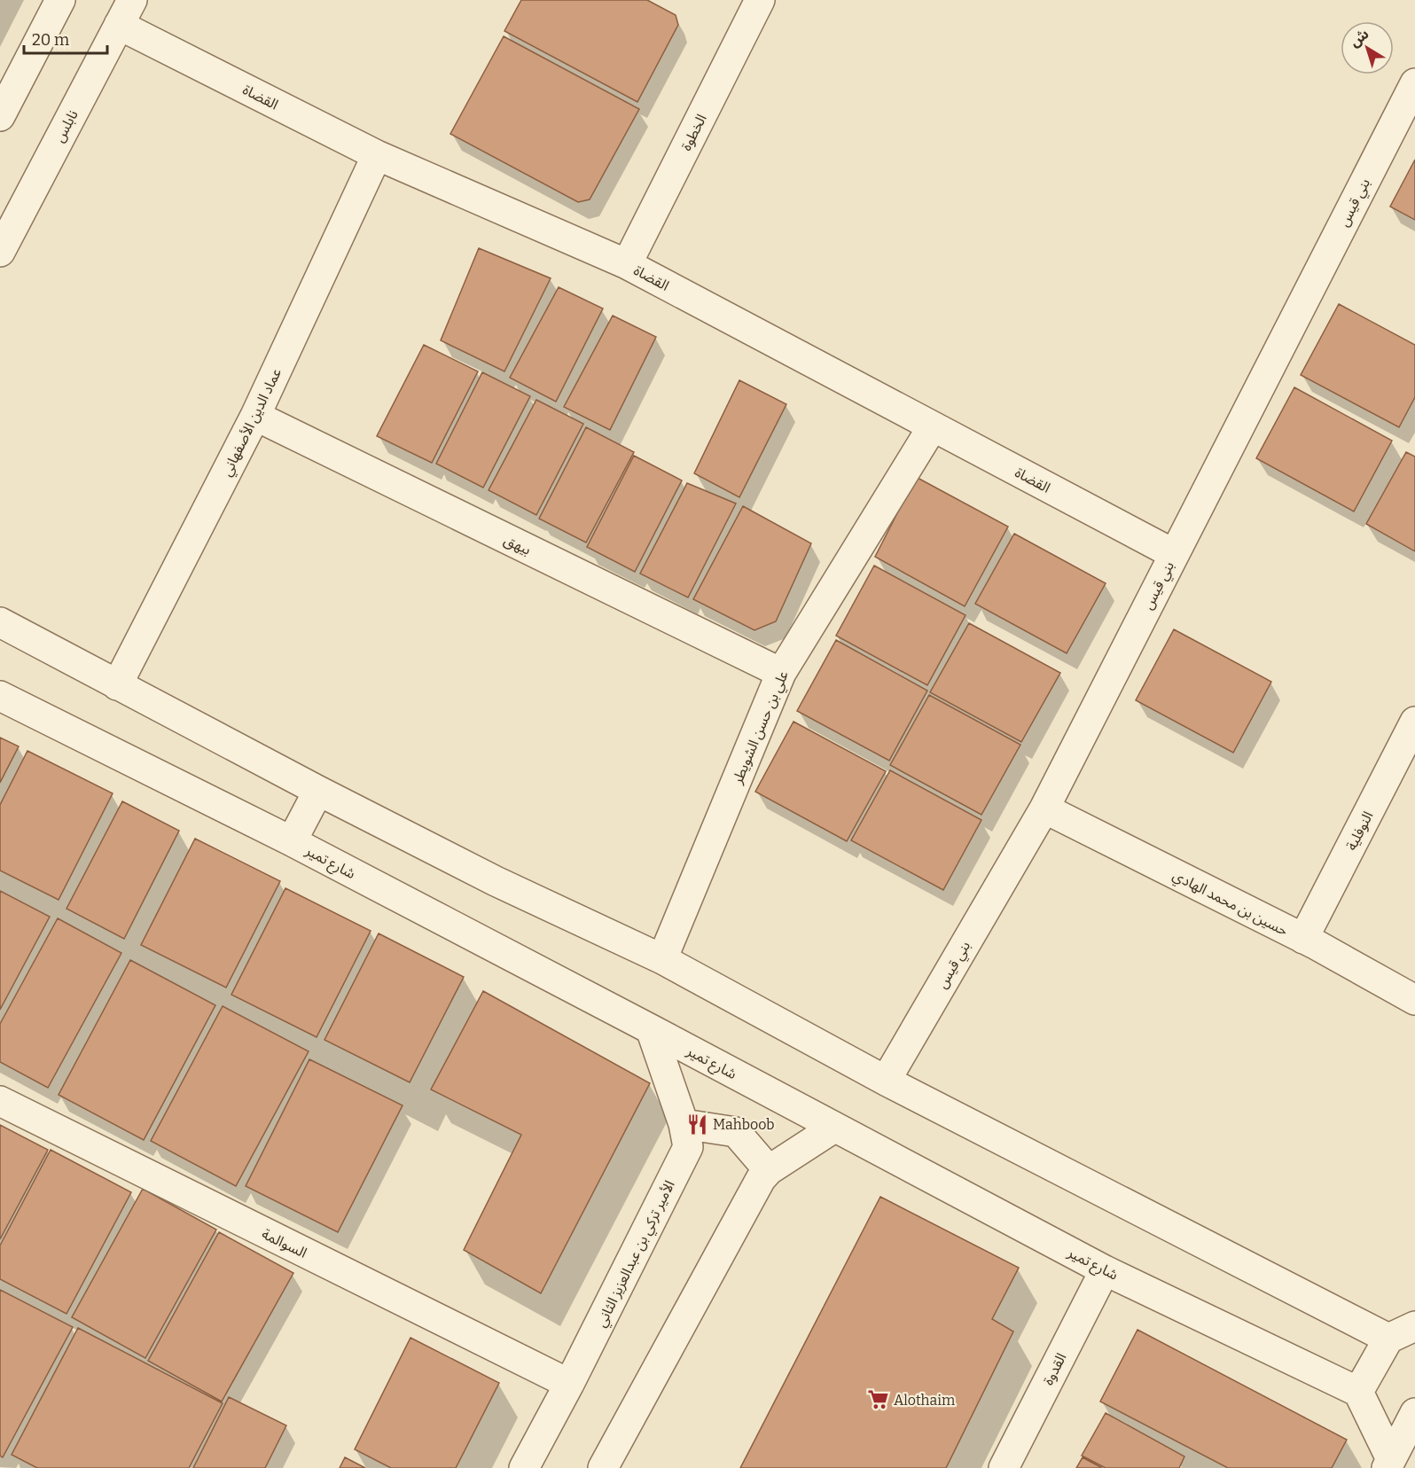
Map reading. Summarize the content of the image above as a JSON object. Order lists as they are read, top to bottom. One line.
{"streets":{"street":["القضاة","نابلس","الخطوة","بني قيس","عماد الدين الأصفهاني","بيهق","علي بن حسن الشويطر","النوفلية","شارع تمير","حسين بن محمد الهادي","السوالمة","الأمير تركي بن عبدالعزيز الثاني","القدوة"]},"crossings":[["القضاة","نابلس"],["القضاة","الخطوة"],["القضاة","بني قيس"],["القضاة","عماد الدين الأصفهاني"],["القضاة","علي بن حسن الشويطر"],["بني قيس","حسين بن محمد الهادي"],["عماد الدين الأصفهاني","بيهق"],["بيهق","علي بن حسن الشويطر"],["النوفلية","حسين بن محمد الهادي"],["شارع تمير","الأمير تركي بن عبدالعزيز الثاني"],["شارع تمير","القدوة"],["السوالمة","الأمير تركي بن عبدالعزيز الثاني"]],"places":{"restaurant":["Mahboob"],"supermarket":["Alothaim"]},"scale_bar":"20 m","north":"top left"}
